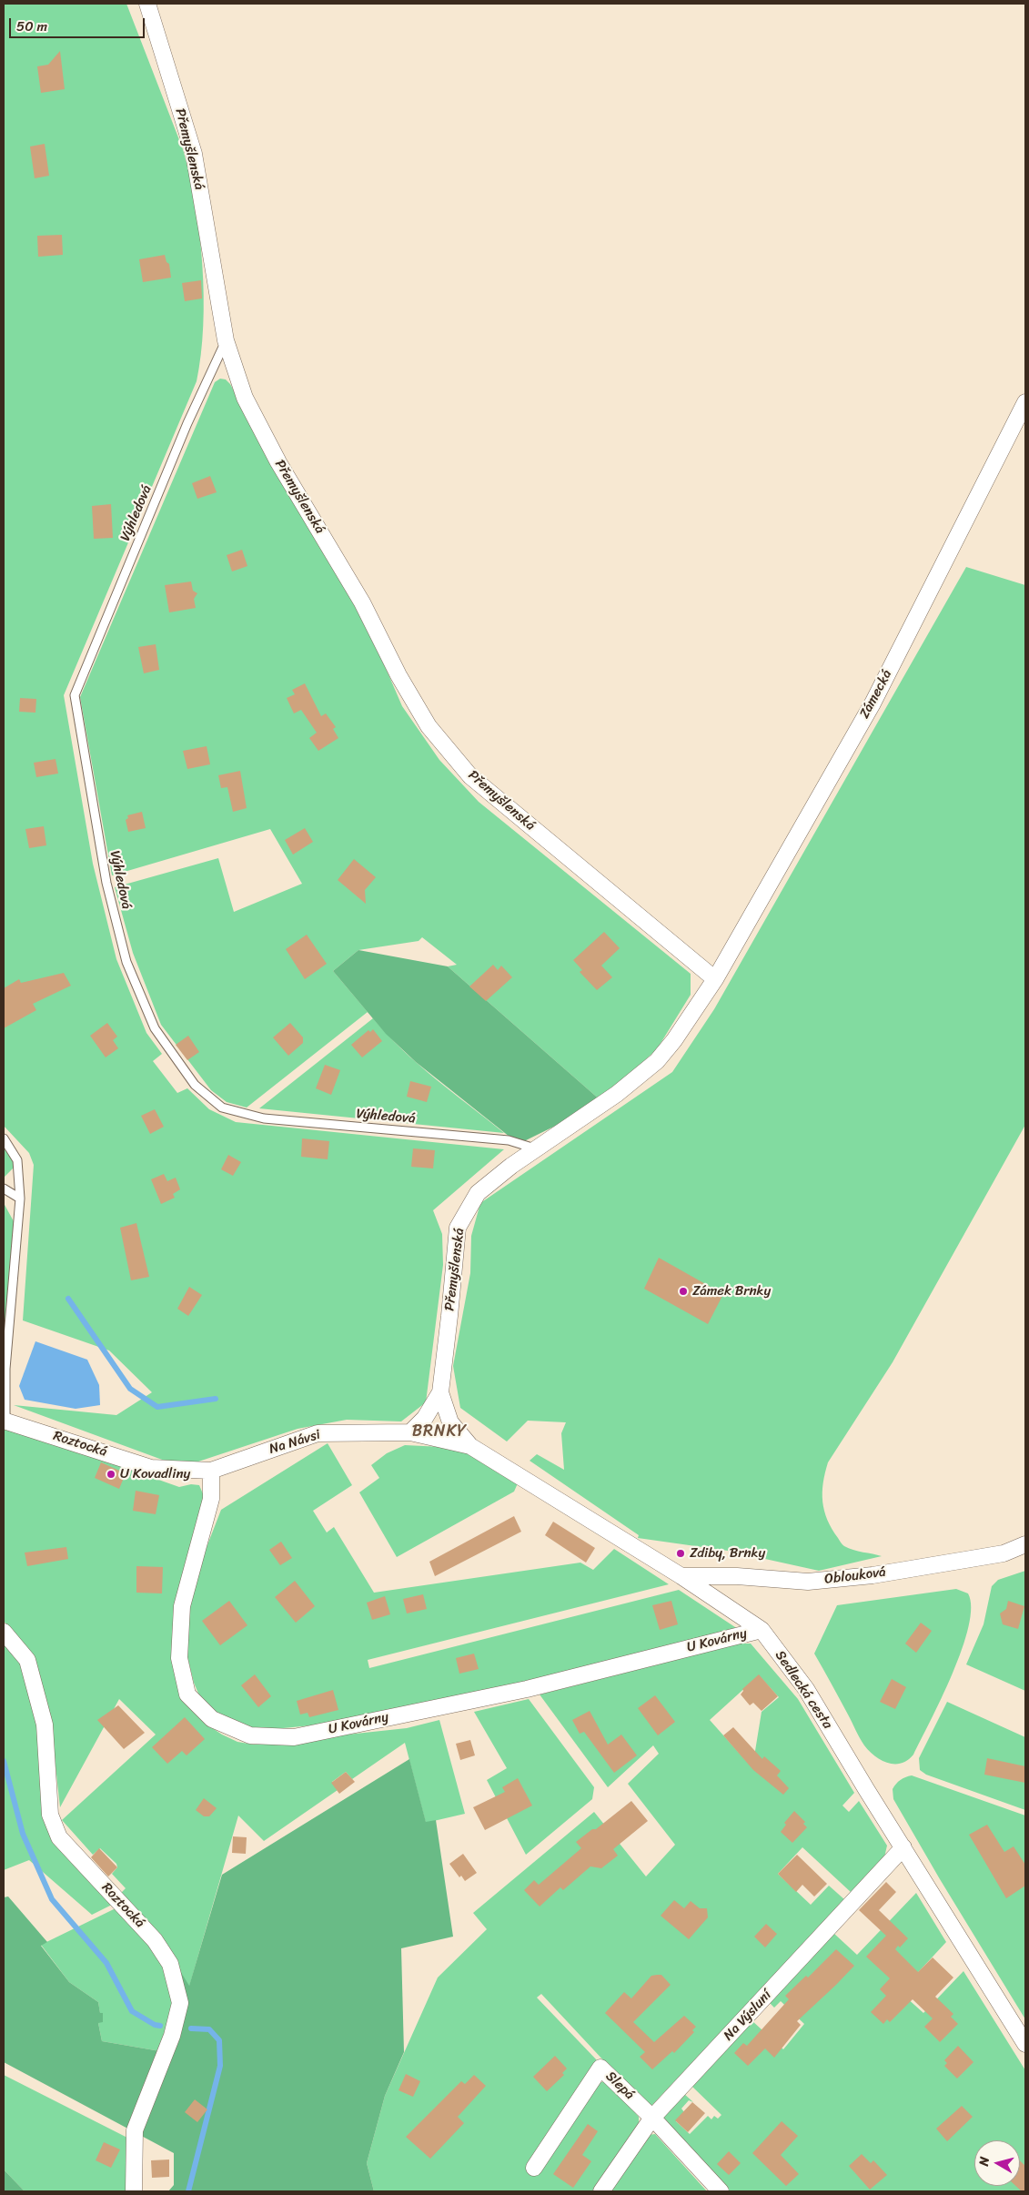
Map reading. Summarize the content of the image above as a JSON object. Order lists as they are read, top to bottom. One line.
{"streets":{"street":["Přemyšlenská","Zámecká","Na Návsi","Roztocká","Oblouková","U Kovárny","Sedlecká cesta","Na Výsluní","Slepá"],"lane":["Výhledová"]},"crossings":[["Přemyšlenská","Výhledová"],["Přemyšlenská","Zámecká"],["Na Návsi","Roztocká"],["Na Návsi","U Kovárny"],["Na Návsi","Sedlecká cesta"],["Roztocká","U Kovárny"],["Oblouková","Sedlecká cesta"],["U Kovárny","Sedlecká cesta"],["Sedlecká cesta","Na Výsluní"],["Na Výsluní","Slepá"]],"districts":["BRNKY"],"places":["Zámek Brnky","U Kovadliny","Zdiby, Brnky"],"scale_bar":"50 m","north":"left"}
